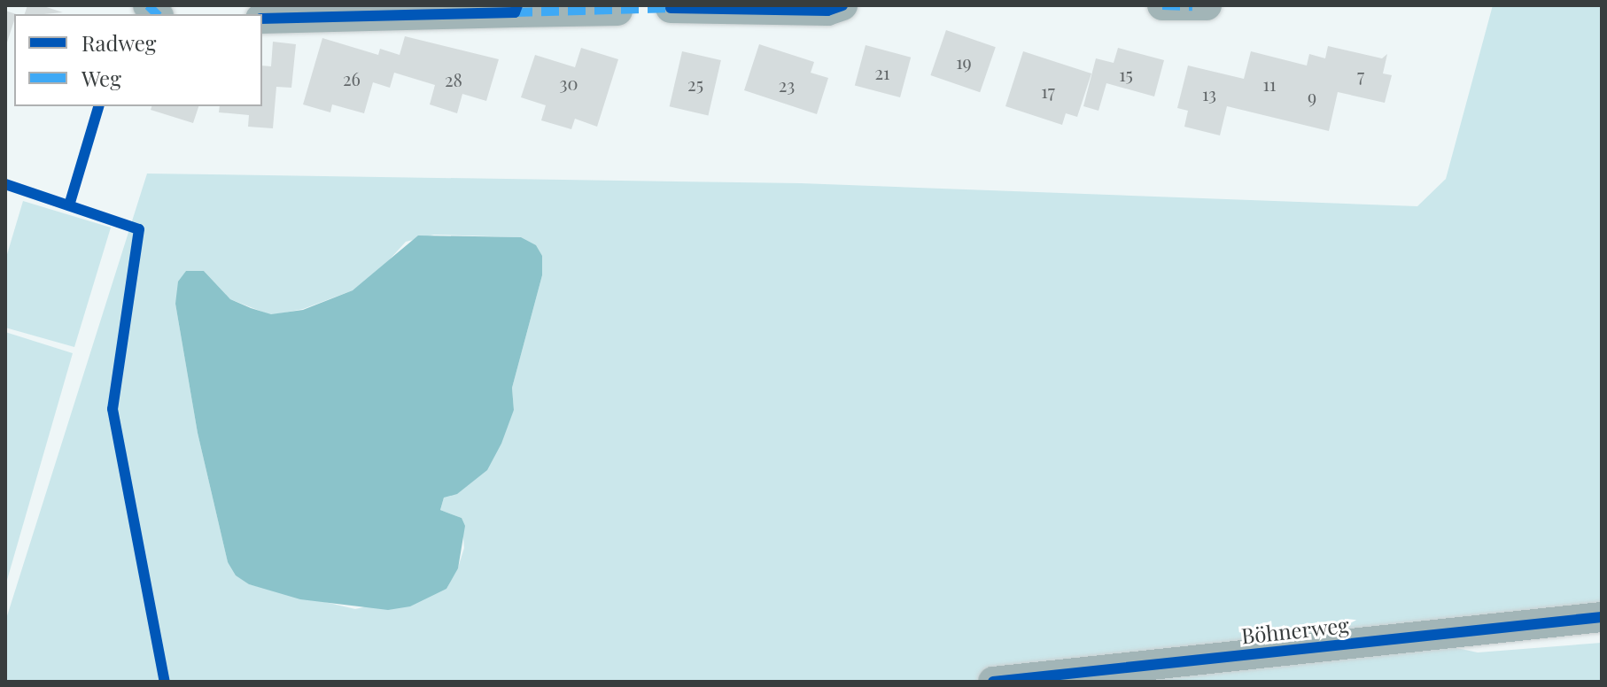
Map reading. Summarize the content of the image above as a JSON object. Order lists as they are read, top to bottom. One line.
{"streets":{"street":["Böhnerweg"]},"house_numbers":["19","21","15","7","26","28","30","25","11","23","17","13","9"],"legend":["Radweg","Weg"]}
